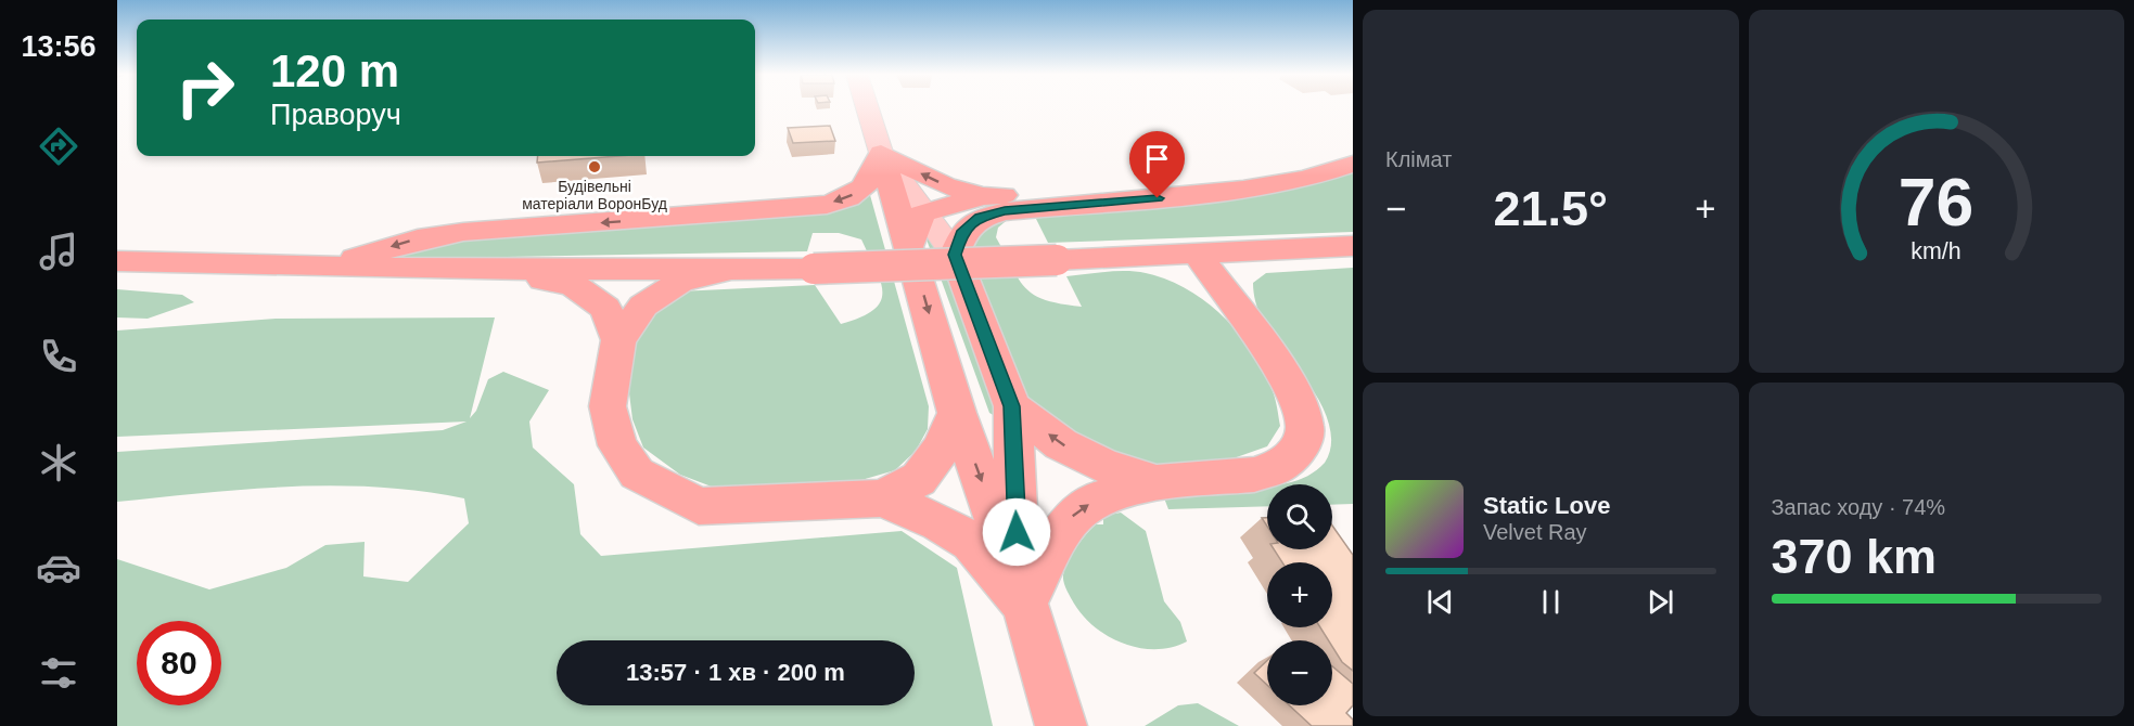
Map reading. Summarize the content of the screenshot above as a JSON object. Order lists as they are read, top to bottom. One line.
{"places":["Будівельні матеріали ВоронБуд"],"page":{"tabs":"13:56","tile":["Клімат",["Запас ходу · 74%","370 km"]],"turn":["120 m","Праворуч"],"heat":["−","21.5°","+"],"song":["Static Love","Velvet Ray"],"map_buttons":["+","−"],"limit":"80","trip":"13:57 · 1 хв · 200 m","gauge":["76","km/h"]}}
